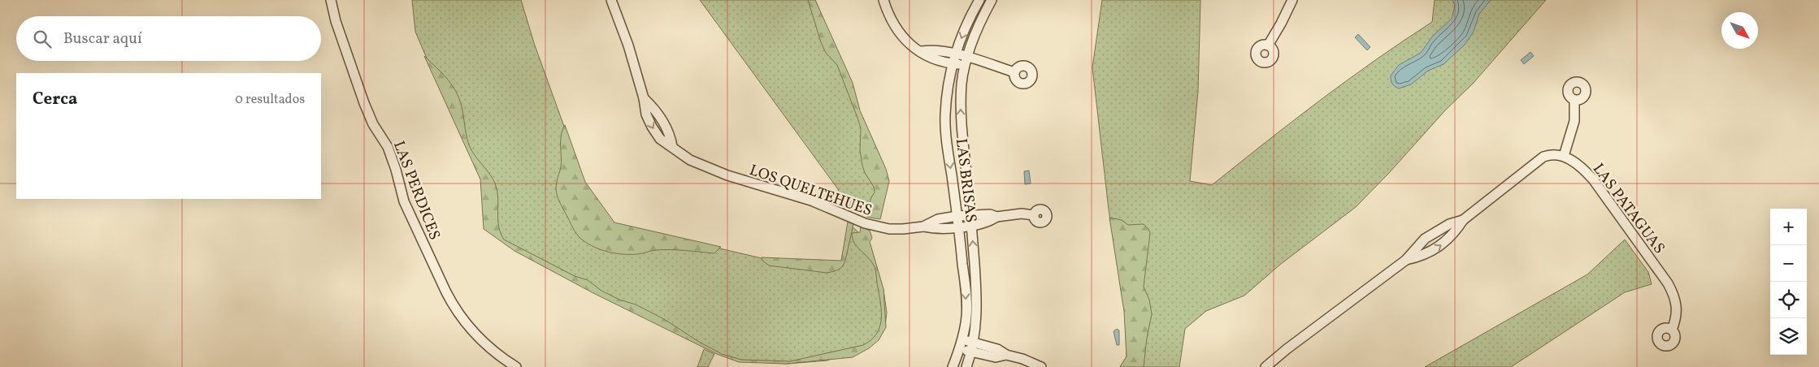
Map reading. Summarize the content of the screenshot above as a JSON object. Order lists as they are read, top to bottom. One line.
{"streets":{"street":["LAS BRISAS","LOS QUELTEHUES","LAS PERDICES","LAS PATAGUAS"]},"crossings":[["LAS BRISAS","LOS QUELTEHUES"]],"north":"bottom right","page":{"search":"Buscar aquí","heading":["Cerca","0 resultados"],"map_buttons":["+","−"]}}
